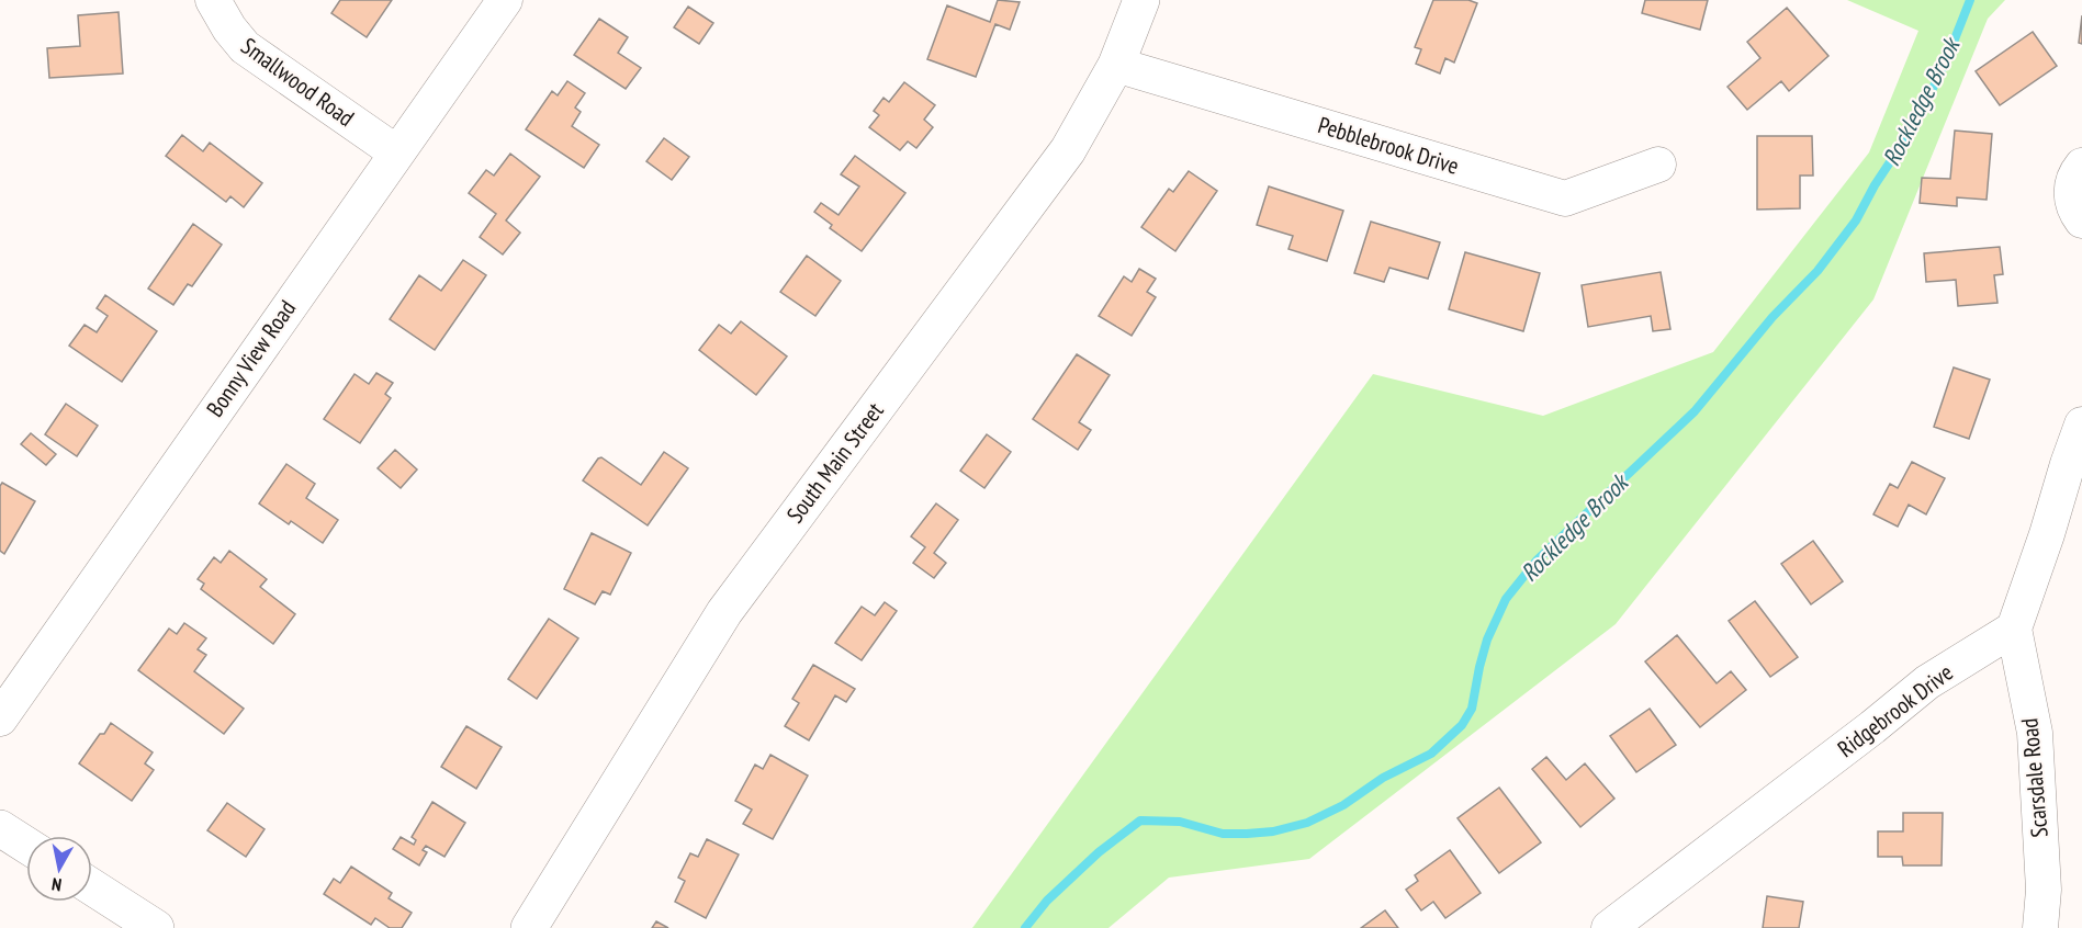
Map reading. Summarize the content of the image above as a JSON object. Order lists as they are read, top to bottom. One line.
{"streets":{"main road":["South Main Street"],"street":["Smallwood Road","Pebblebrook Drive","Bonny View Road","Ridgebrook Drive","Scarsdale Road"]},"crossings":[["Smallwood Road","Bonny View Road"],["Pebblebrook Drive","South Main Street"],["Ridgebrook Drive","Scarsdale Road"]],"water":["Rockledge Brook"],"north":"bottom"}
